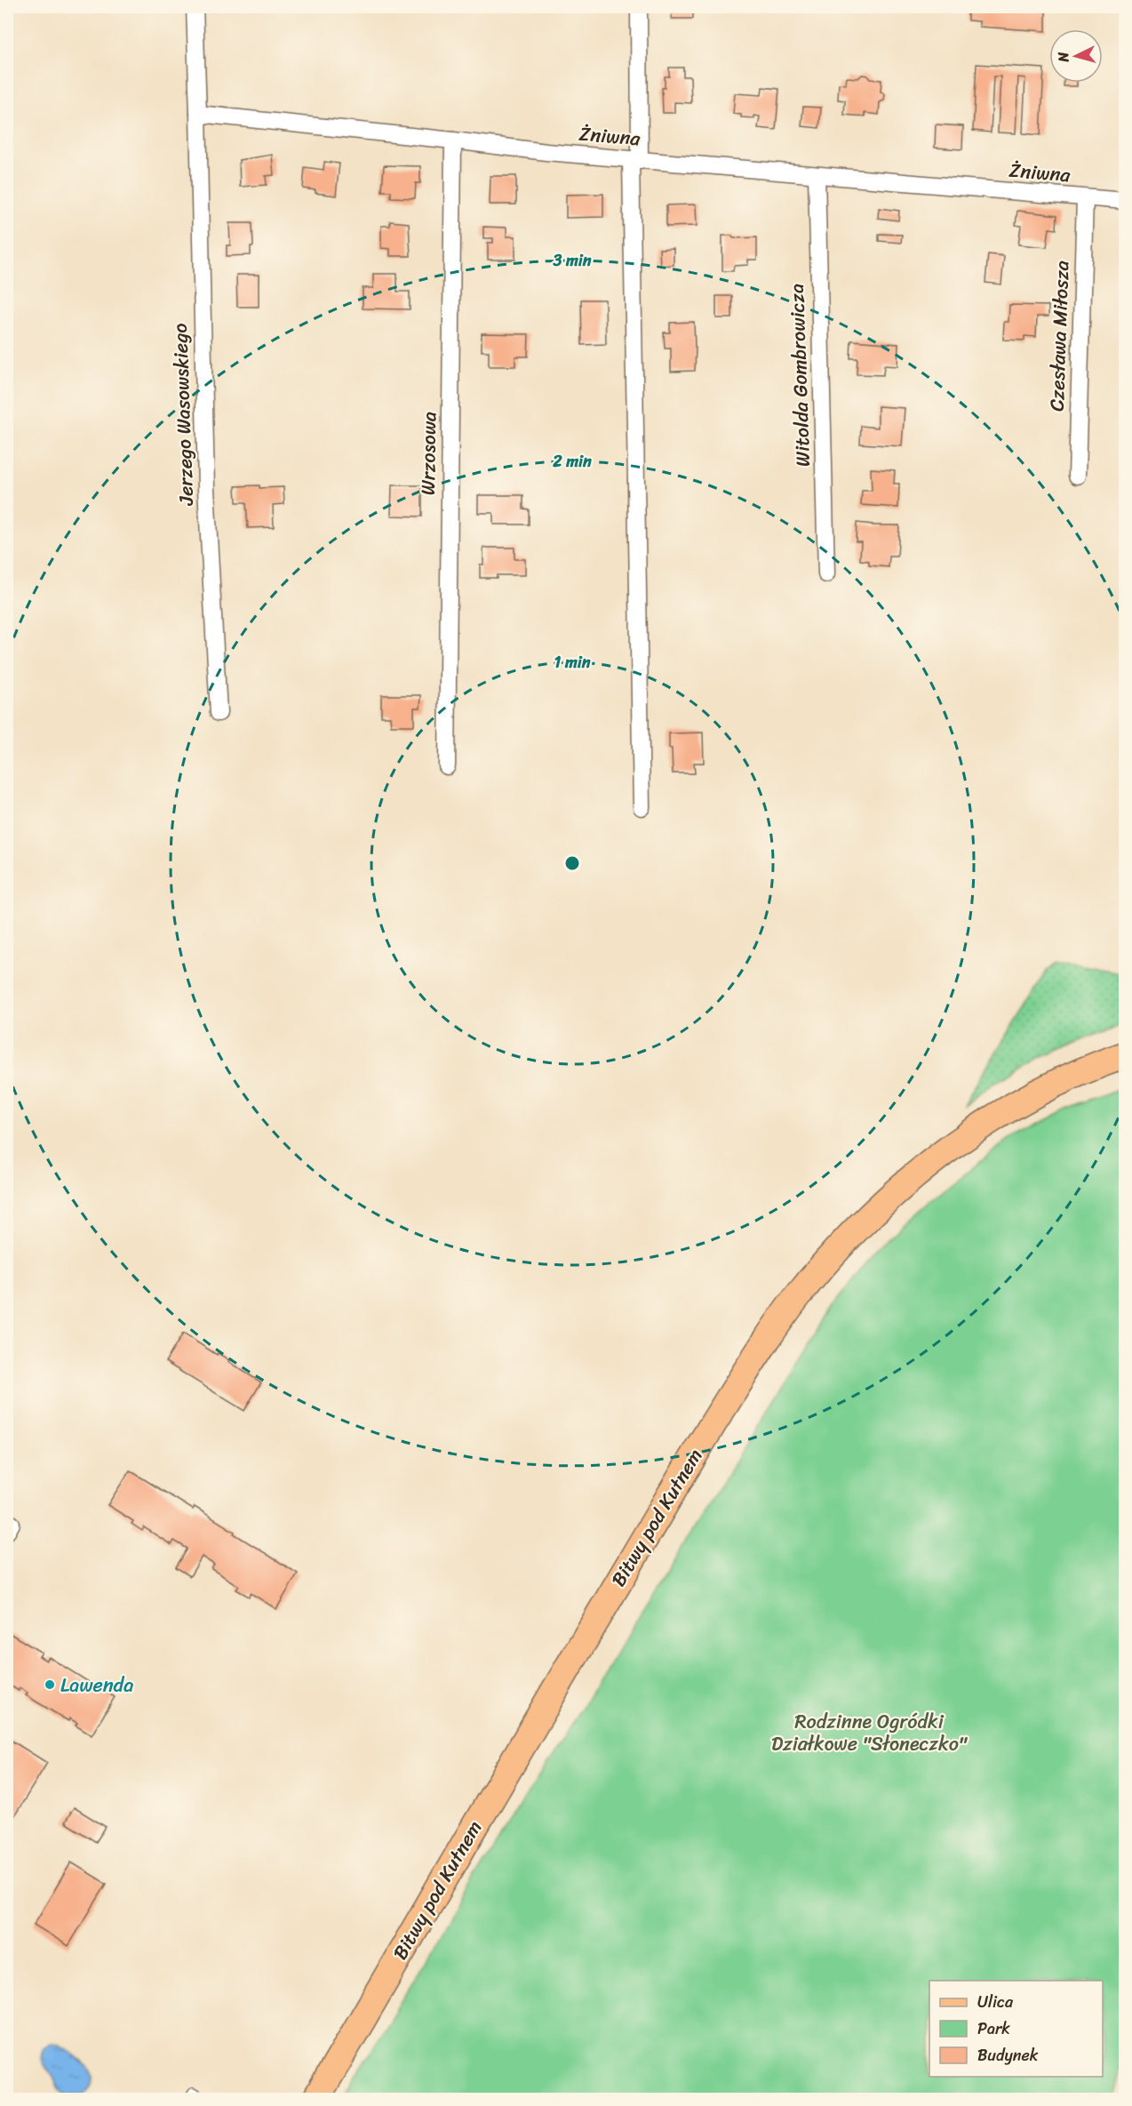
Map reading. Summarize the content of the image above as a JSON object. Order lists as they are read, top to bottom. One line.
{"streets":{"main road":["Bitwy pod Kutnem"],"street":["Żniwna","Czesława Miłosza","Witolda Gombrowicza","Jerzego Wasowskiego","Wrzosowa"]},"crossings":[["Żniwna","Czesława Miłosza"],["Żniwna","Witolda Gombrowicza"],["Żniwna","Jerzego Wasowskiego"],["Żniwna","Wrzosowa"]],"parks":["Rodzinne Ogródki Działkowe \"Słoneczko\""],"places":["Lawenda"],"legend":["Ulica","Park","Budynek"],"north":"left","rings":["3 min","2 min","1 min"]}
